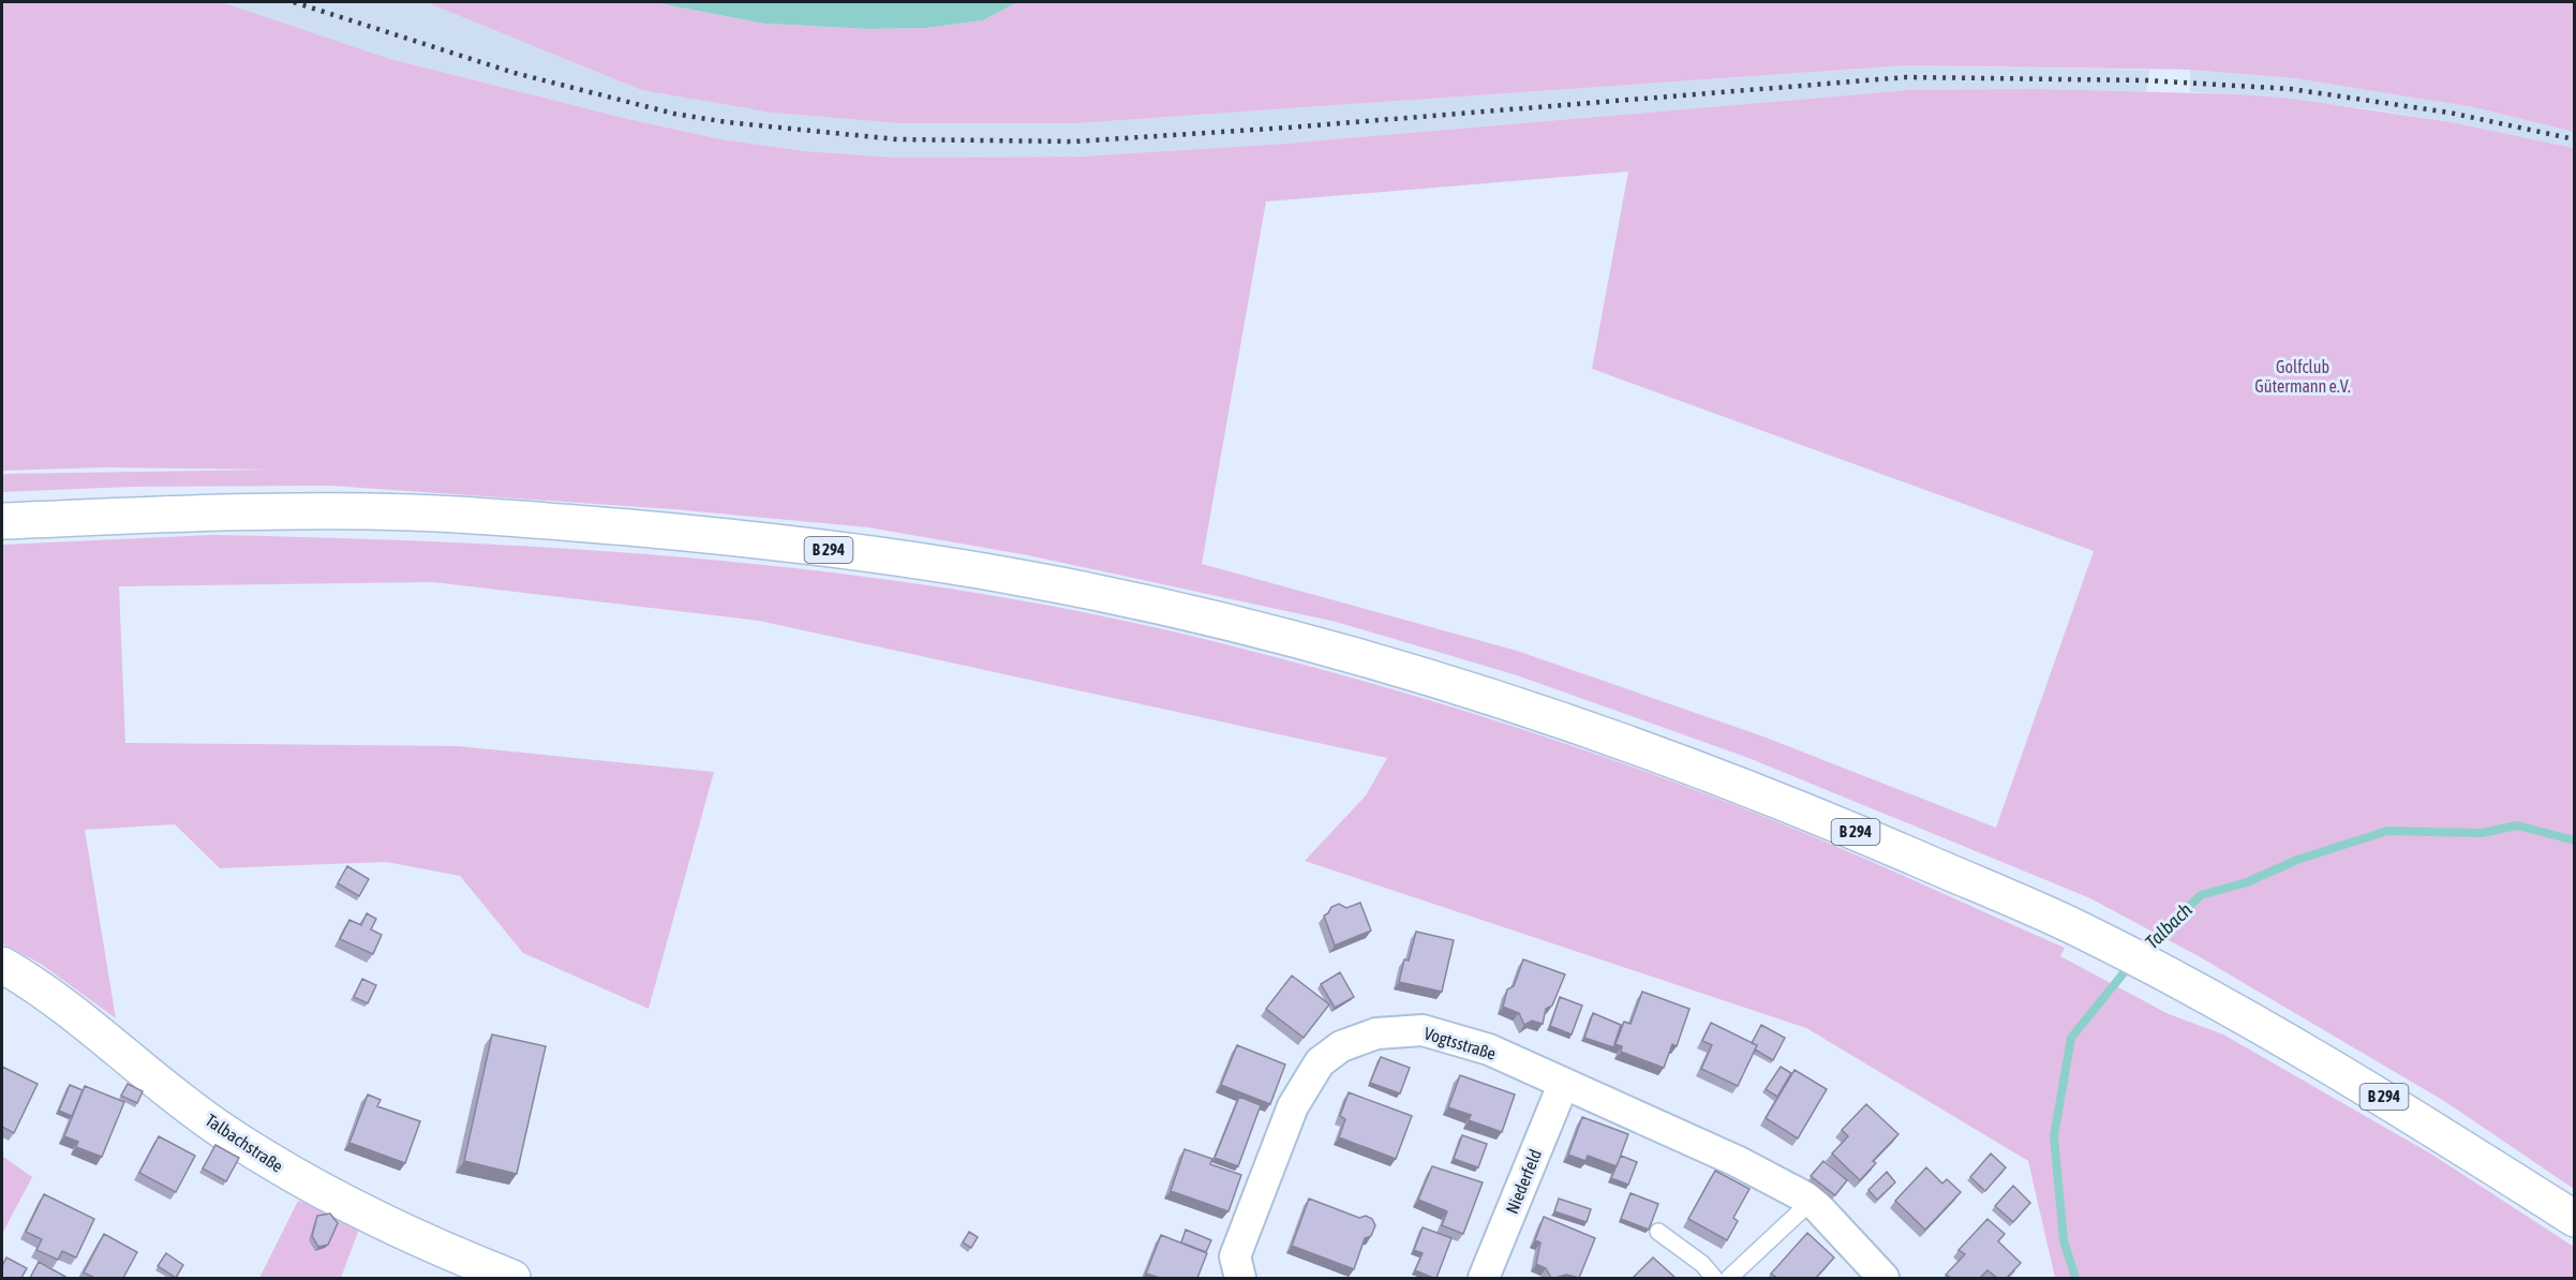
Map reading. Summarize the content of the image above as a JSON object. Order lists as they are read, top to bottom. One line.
{"streets":{"main road":["B 294","Talbachstraße"],"street":["Vogtsstraße","Niederfeld"]},"crossings":[["Vogtsstraße","Niederfeld"]],"water":["Talbach"],"parks":["Golfclub Gütermann e.V."]}
